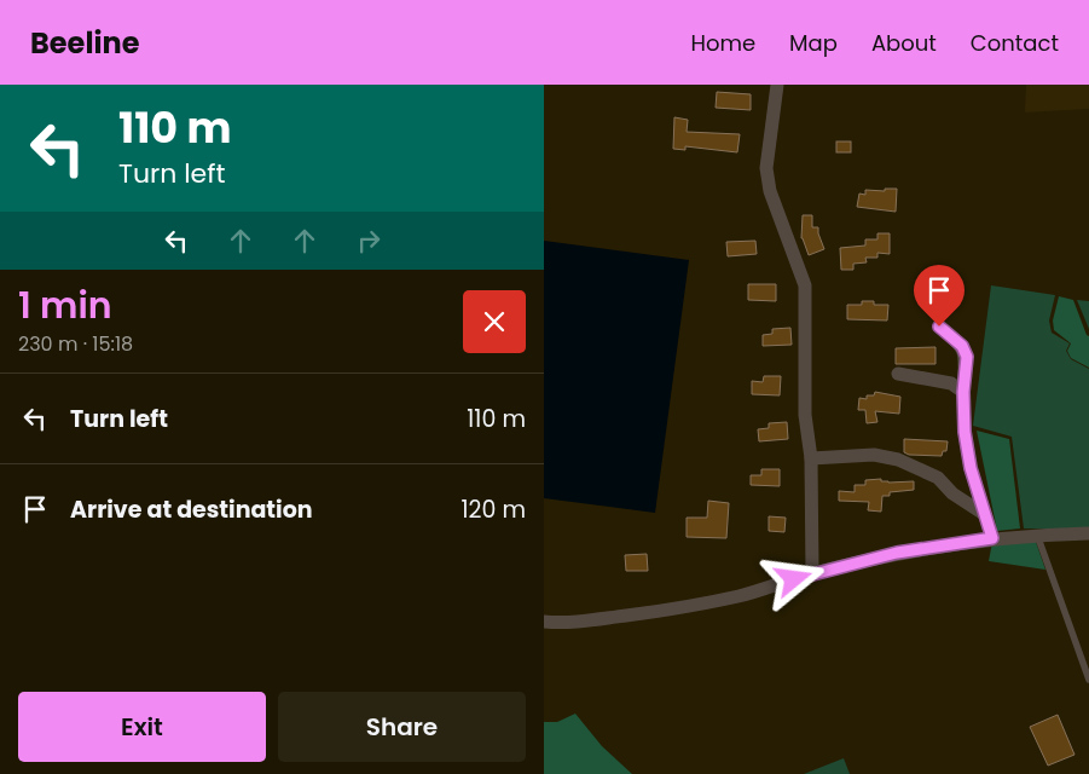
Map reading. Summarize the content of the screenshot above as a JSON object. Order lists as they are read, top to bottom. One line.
{"page":{"header":"Beeline","nav":["Home","Map","About","Contact"],"turn":["110 m","Turn left"],"heading":["1 min","230 m · 15:18"],"list":[{"name":"Turn left","value":"110 m"},{"name":"Arrive at destination","value":"120 m"}],"buttons":["Exit","Share"]}}
